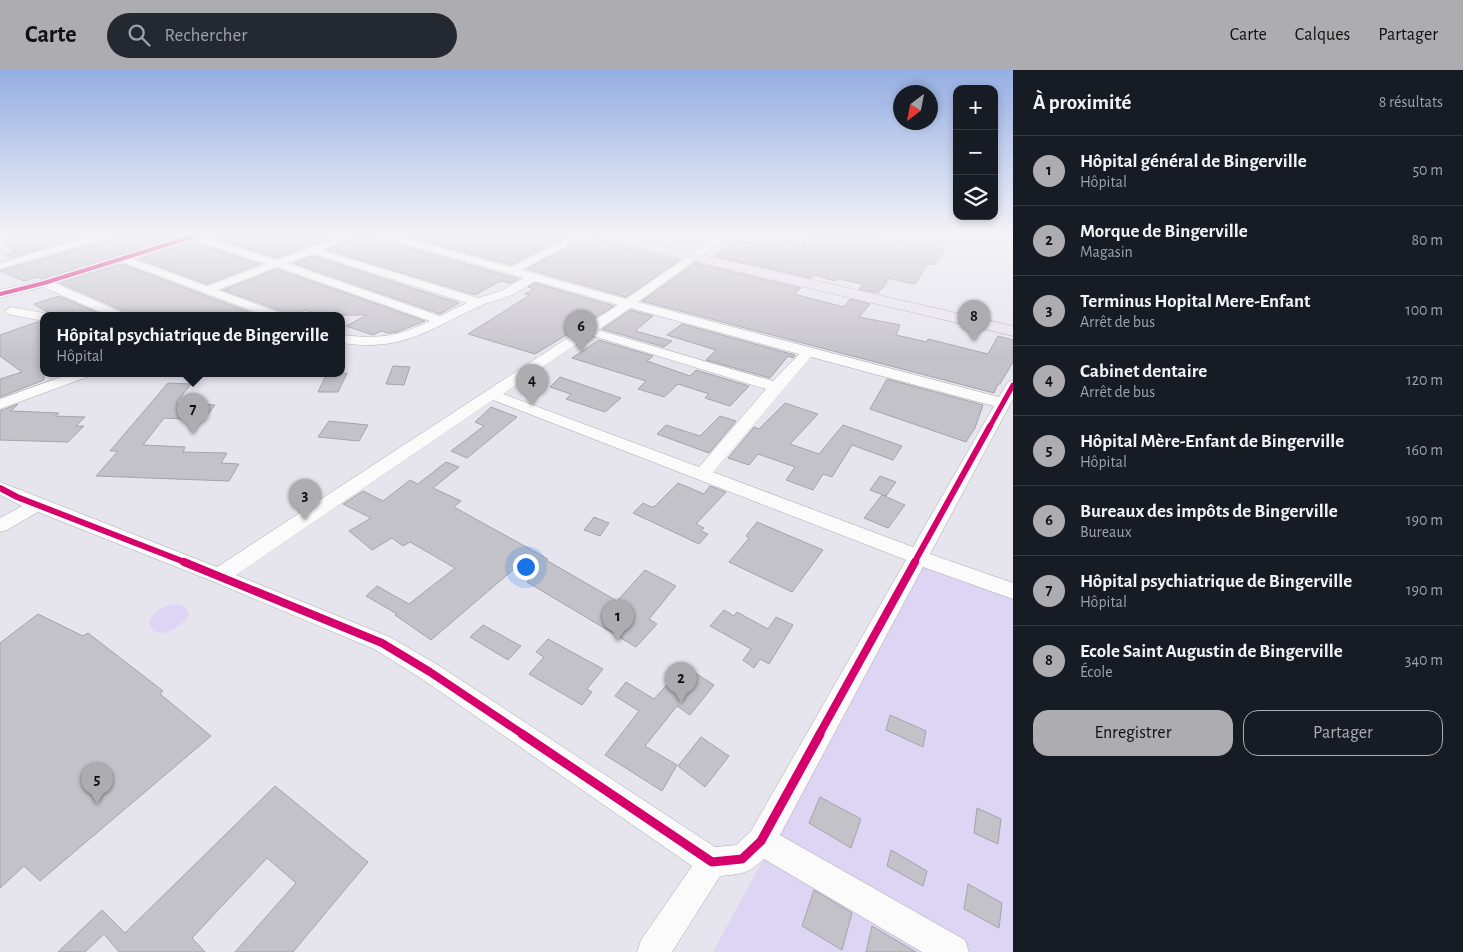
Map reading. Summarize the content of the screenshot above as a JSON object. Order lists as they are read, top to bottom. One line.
{"north":"bottom left","page":{"header":"Carte","search":"Rechercher","nav":["Carte","Calques","Partager"],"heading":["À proximité","8 résultats"],"map_buttons":["+","−"],"list":[{"mark":"1","name":"Hôpital général de Bingerville","note":"Hôpital","value":"50 m"},{"mark":"2","name":"Morque de Bingerville","note":"Magasin","value":"80 m"},{"mark":"3","name":"Terminus Hopital Mere-Enfant","note":"Arrêt de bus","value":"100 m"},{"mark":"4","name":"Cabinet dentaire","note":"Arrêt de bus","value":"120 m"},{"mark":"5","name":"Hôpital Mère-Enfant de Bingerville","note":"Hôpital","value":"160 m"},{"mark":"6","name":"Bureaux des impôts de Bingerville","note":"Bureaux","value":"190 m"},{"mark":"7","name":"Hôpital psychiatrique de Bingerville","note":"Hôpital","value":"190 m"},{"mark":"8","name":"Ecole Saint Augustin de Bingerville","note":"École","value":"340 m"}],"pins":["8","6","4","7","3","1","2","5"],"popup":["Hôpital psychiatrique de Bingerville","Hôpital"],"buttons":["Enregistrer","Partager"]}}
